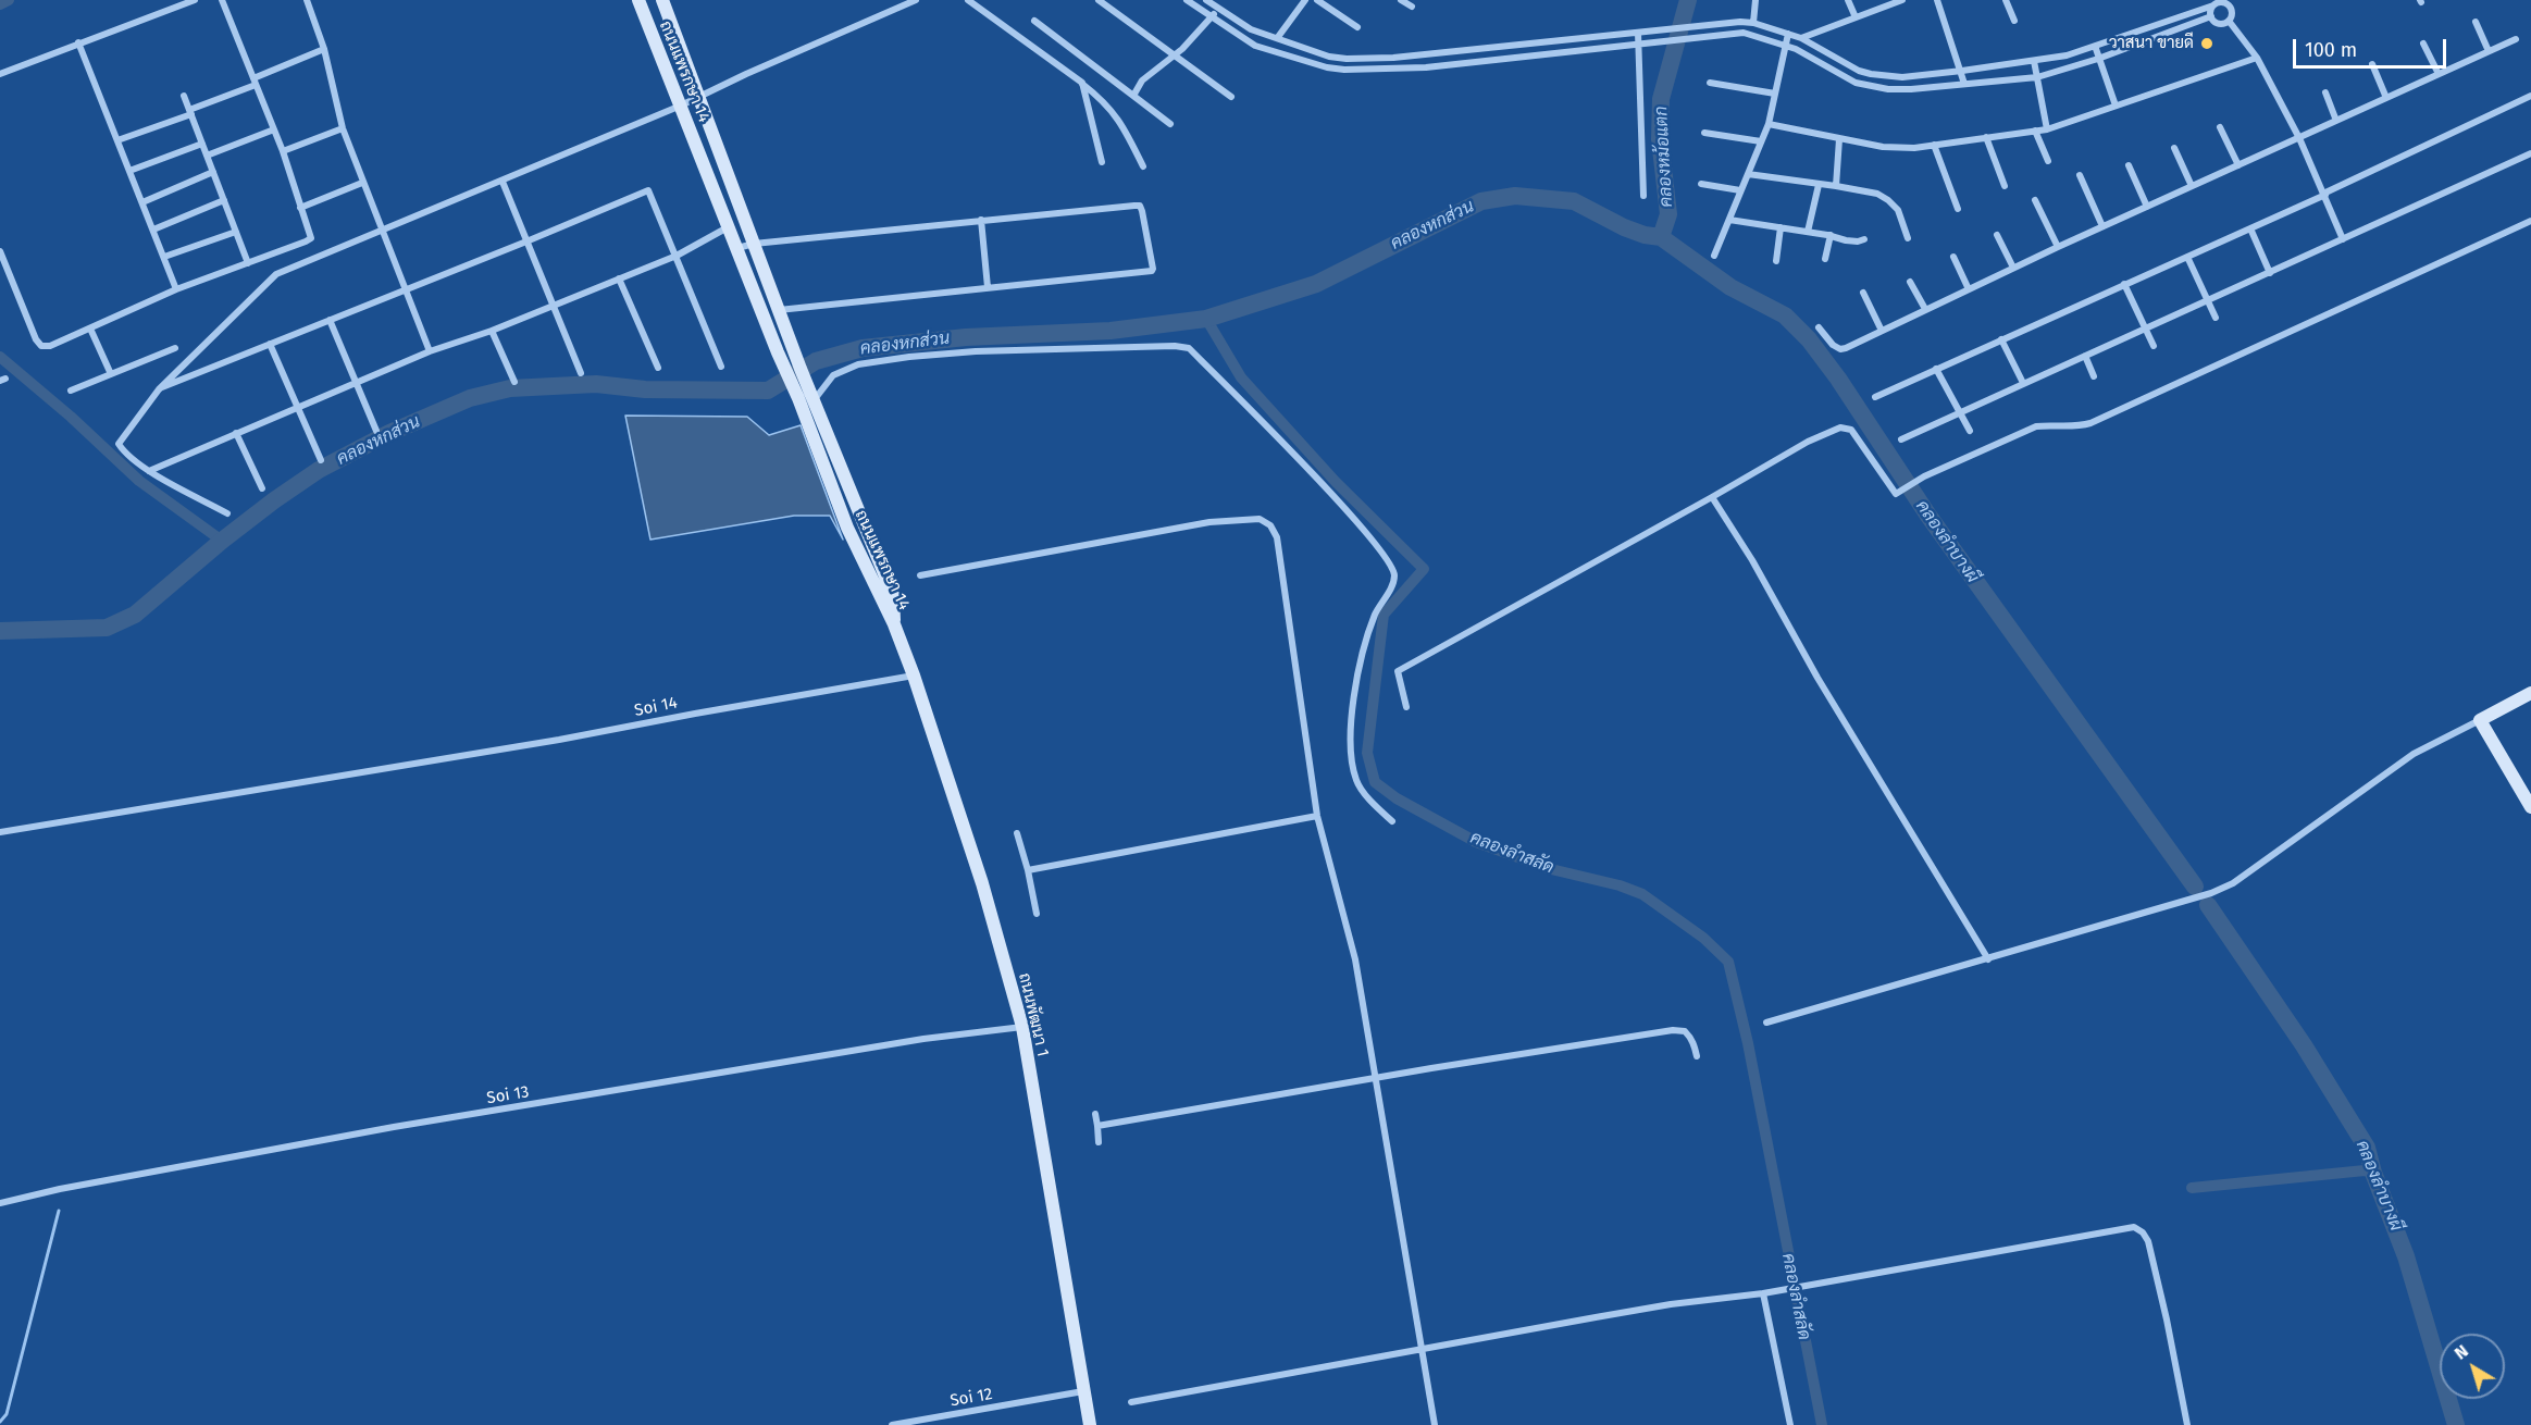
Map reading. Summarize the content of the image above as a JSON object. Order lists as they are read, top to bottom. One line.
{"streets":{"main road":["ถนนแพรกษา 14","ถนนพัฒนา 1"],"street":["Soi 14","Soi 13","Soi 12"]},"crossings":[["ถนนแพรกษา 14","ถนนพัฒนา 1"],["Soi 14","ถนนพัฒนา 1"],["ถนนพัฒนา 1","Soi 13"],["ถนนพัฒนา 1","Soi 12"]],"water":["คลองหม้อแตก","คลองหกส่วน","คลองลำบางผี","คลองลำสลัด"],"places":["วาสนา ขายดี"],"scale_bar":"100 m","north":"top left"}
